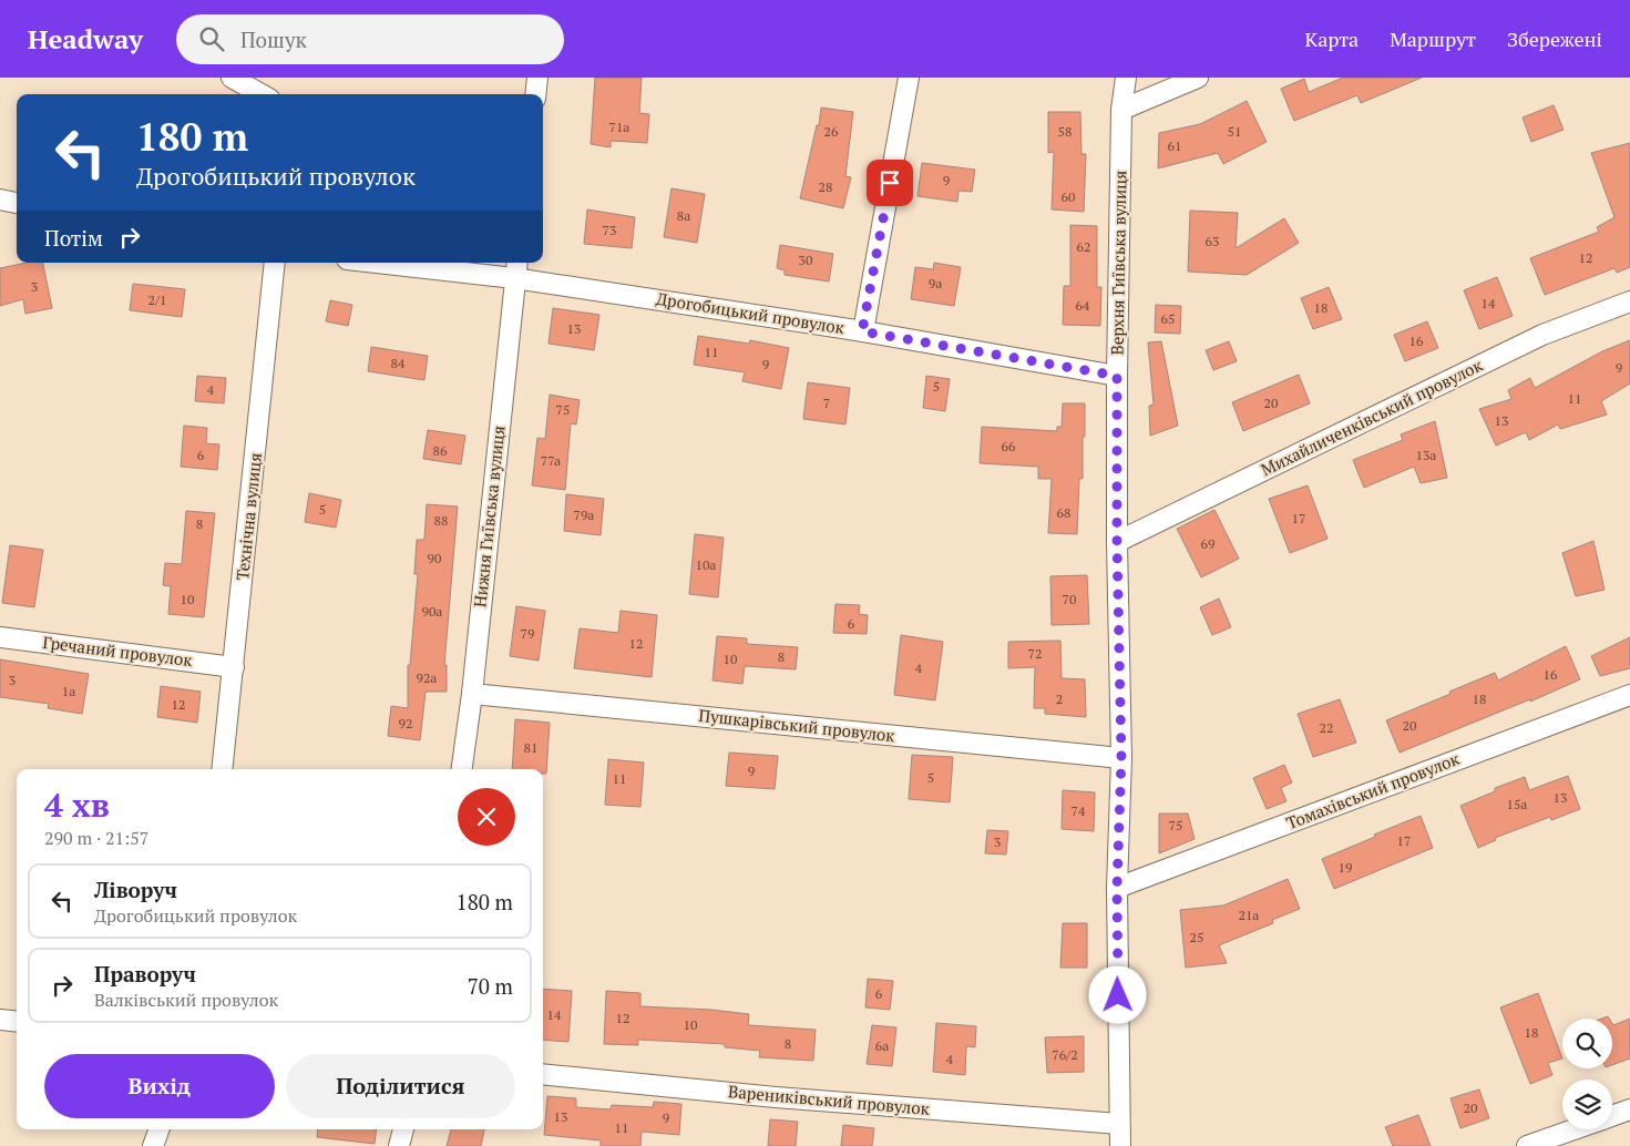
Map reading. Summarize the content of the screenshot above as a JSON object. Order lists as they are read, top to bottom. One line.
{"streets":{"street":["Верхня Гиївська вулиця","Дрогобицький провулок","Михайличенківський провулок","Технічна вулиця","Нижня Гиївська вулиця","Гречаний провулок","Пушкарівський провулок","Томахівський провулок","Варениківський провулок"]},"crossings":[["Верхня Гиївська вулиця","Дрогобицький провулок"],["Верхня Гиївська вулиця","Михайличенківський провулок"],["Верхня Гиївська вулиця","Пушкарівський провулок"],["Верхня Гиївська вулиця","Томахівський провулок"],["Верхня Гиївська вулиця","Варениківський провулок"],["Дрогобицький провулок","Нижня Гиївська вулиця"],["Технічна вулиця","Гречаний провулок"],["Нижня Гиївська вулиця","Пушкарівський провулок"]],"house_numbers":["71а","26","58","51","61","9","28","60","8а","73","63","62","12","30","9а","3","2/1","14","64","18","65","13","16","11","84","9","9","5","4","11","7","20","75","13","66","86","6","13а","77а","5","68","79а","17","88","8","69","90","10а","10","70","90а","6","79","12","72","8","10","4","16","92а","3","1а","2","18","12","92","20","22","81","9","5","11","13","15а","74","75","17","3","19","21а","25","6","14","12","10","18","8","6а","76/2","4","20","13","9","11"],"page":{"header":"Headway","search":"Пошук","nav":["Карта","Маршрут","Збережені"],"turn":["180 m","Дрогобицький провулок"],"then":"Потім","heading":["4 хв","290 m · 21:57"],"list":[{"name":"Ліворуч","note":"Дрогобицький провулок","value":"180 m"},{"name":"Праворуч","note":"Валківський провулок","value":"70 m"}],"buttons":["Вихід","Поділитися"]}}
